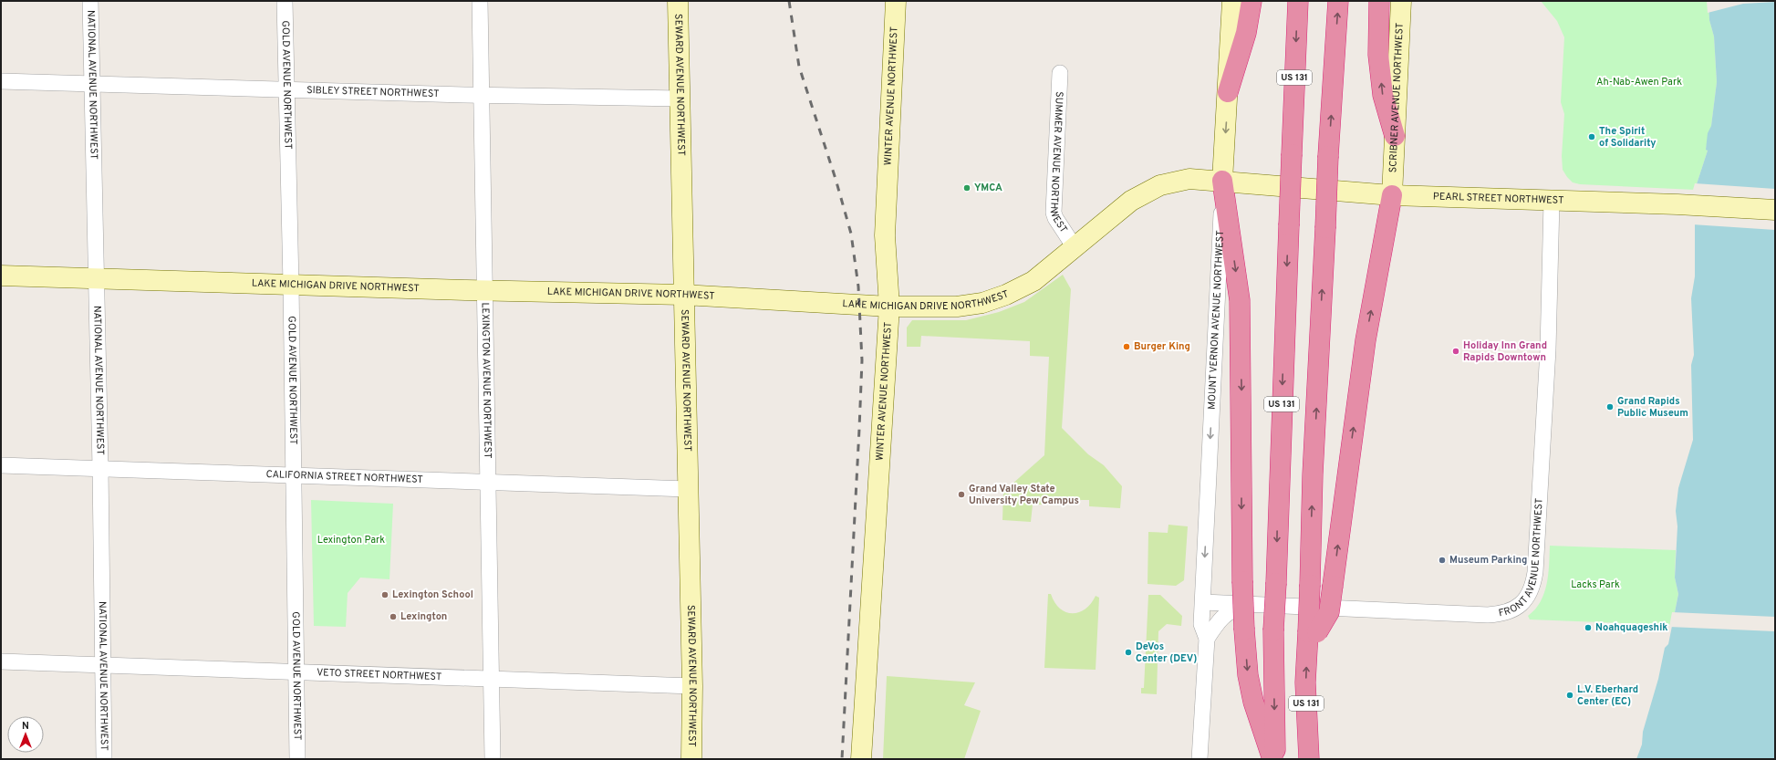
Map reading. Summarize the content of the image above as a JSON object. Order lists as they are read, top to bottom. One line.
{"streets":{"highway":["US 131"],"street":["NATIONAL AVENUE NORTHWEST","GOLD AVENUE NORTHWEST","SEWARD AVENUE NORTHWEST","SIBLEY STREET NORTHWEST","WINTER AVENUE NORTHWEST","SCRIBNER AVENUE NORTHWEST","SUMMER AVENUE NORTHWEST","PEARL STREET NORTHWEST","LAKE MICHIGAN DRIVE NORTHWEST","MOUNT VERNON AVENUE NORTHWEST","LEXINGTON AVENUE NORTHWEST","CALIFORNIA STREET NORTHWEST","FRONT AVENUE NORTHWEST","VETO STREET NORTHWEST"]},"crossings":[["NATIONAL AVENUE NORTHWEST","SIBLEY STREET NORTHWEST"],["NATIONAL AVENUE NORTHWEST","LAKE MICHIGAN DRIVE NORTHWEST"],["NATIONAL AVENUE NORTHWEST","CALIFORNIA STREET NORTHWEST"],["NATIONAL AVENUE NORTHWEST","VETO STREET NORTHWEST"],["GOLD AVENUE NORTHWEST","SIBLEY STREET NORTHWEST"],["GOLD AVENUE NORTHWEST","LAKE MICHIGAN DRIVE NORTHWEST"],["GOLD AVENUE NORTHWEST","CALIFORNIA STREET NORTHWEST"],["GOLD AVENUE NORTHWEST","VETO STREET NORTHWEST"],["SEWARD AVENUE NORTHWEST","SIBLEY STREET NORTHWEST"],["SEWARD AVENUE NORTHWEST","LAKE MICHIGAN DRIVE NORTHWEST"],["SEWARD AVENUE NORTHWEST","CALIFORNIA STREET NORTHWEST"],["SEWARD AVENUE NORTHWEST","VETO STREET NORTHWEST"],["SIBLEY STREET NORTHWEST","LEXINGTON AVENUE NORTHWEST"],["WINTER AVENUE NORTHWEST","LAKE MICHIGAN DRIVE NORTHWEST"],["SCRIBNER AVENUE NORTHWEST","PEARL STREET NORTHWEST"],["SUMMER AVENUE NORTHWEST","LAKE MICHIGAN DRIVE NORTHWEST"],["PEARL STREET NORTHWEST","LAKE MICHIGAN DRIVE NORTHWEST"],["PEARL STREET NORTHWEST","MOUNT VERNON AVENUE NORTHWEST"],["PEARL STREET NORTHWEST","FRONT AVENUE NORTHWEST"],["LAKE MICHIGAN DRIVE NORTHWEST","MOUNT VERNON AVENUE NORTHWEST"],["LAKE MICHIGAN DRIVE NORTHWEST","LEXINGTON AVENUE NORTHWEST"],["MOUNT VERNON AVENUE NORTHWEST","FRONT AVENUE NORTHWEST"],["LEXINGTON AVENUE NORTHWEST","CALIFORNIA STREET NORTHWEST"],["LEXINGTON AVENUE NORTHWEST","VETO STREET NORTHWEST"]],"one_way":["MOUNT VERNON AVENUE NORTHWEST"],"parks":["Ah-Nab-Awen Park","Lexington Park","Lacks Park"],"places":["The Spirit of Solidarity","YMCA","Burger King","Holiday Inn Grand Rapids Downtown","Grand Rapids Public Museum","Grand Valley State University Pew Campus","Museum Parking","Lexington School","Lexington","Noahquageshik","DeVos Center (DEV)","L.V. Eberhard Center (EC)"],"north":"top"}
